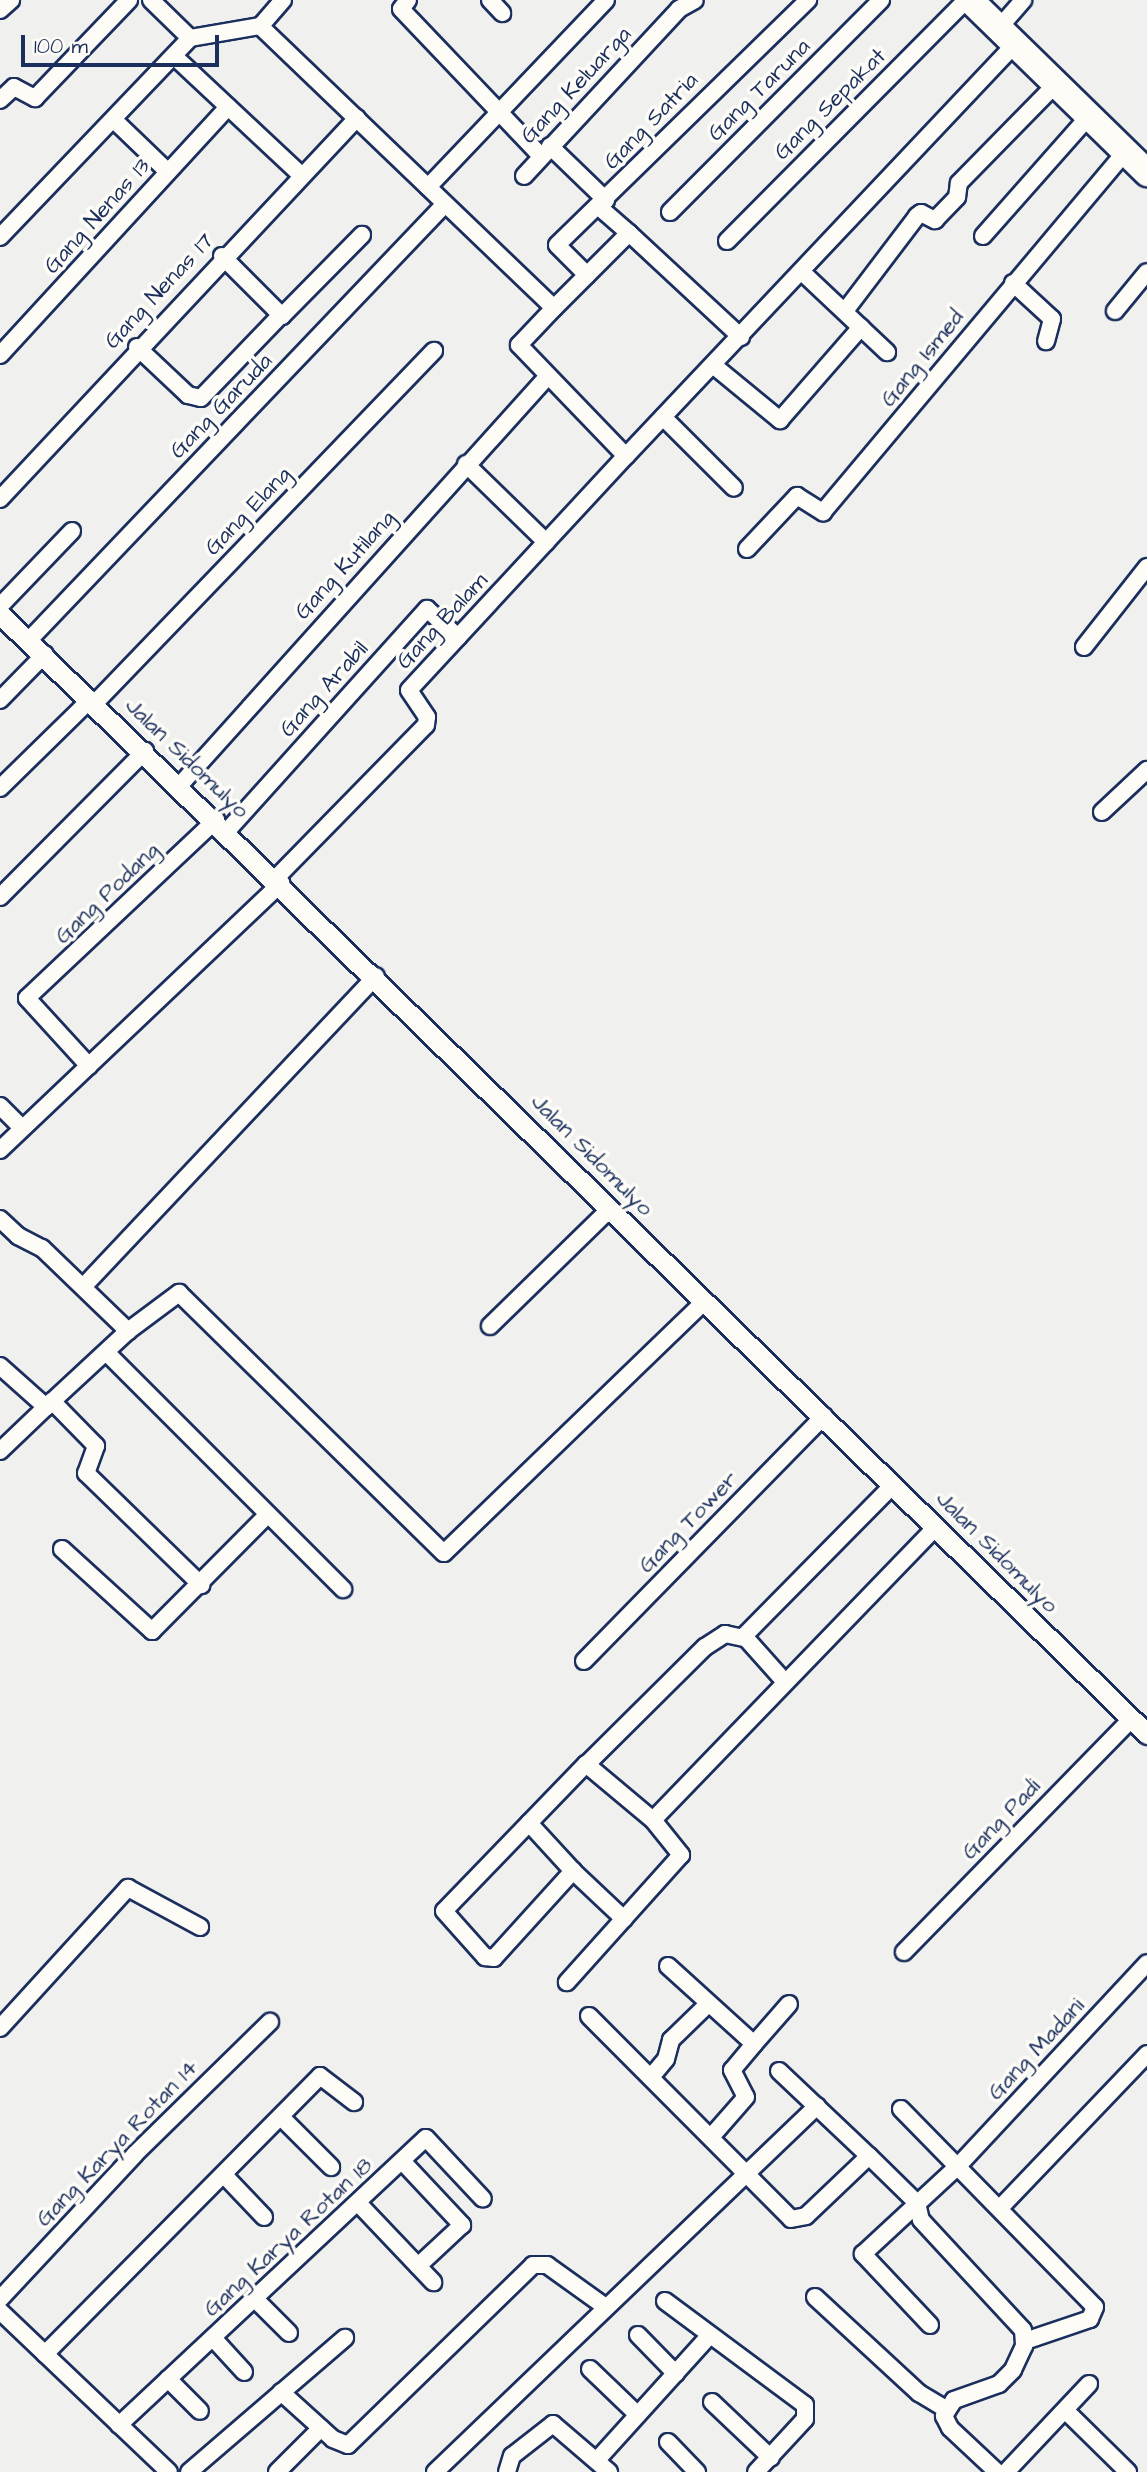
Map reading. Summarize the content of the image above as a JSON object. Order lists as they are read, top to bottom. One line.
{"streets":{"street":["Gang Keluarga","Gang Taruna","Gang Sepakat","Gang Satria","Gang Nenas 13","Gang Nenas 17","Gang Ismed","Gang Garuda","Gang Elang","Gang Kutilang","Gang Balam","Gang Arabil","Jalan Sidomulyo","Gang Podang","Gang Tower","Gang Padi","Gang Madani","Gang Karya Rotan 14","Gang Karya Rotan 18"]},"crossings":[["Gang Garuda","Jalan Sidomulyo"],["Gang Elang","Jalan Sidomulyo"],["Gang Kutilang","Jalan Sidomulyo"],["Gang Balam","Gang Arabil"],["Gang Balam","Jalan Sidomulyo"],["Gang Arabil","Jalan Sidomulyo"],["Gang Arabil","Gang Podang"],["Jalan Sidomulyo","Gang Podang"],["Jalan Sidomulyo","Gang Tower"],["Jalan Sidomulyo","Gang Padi"]],"scale_bar":"100 m"}
